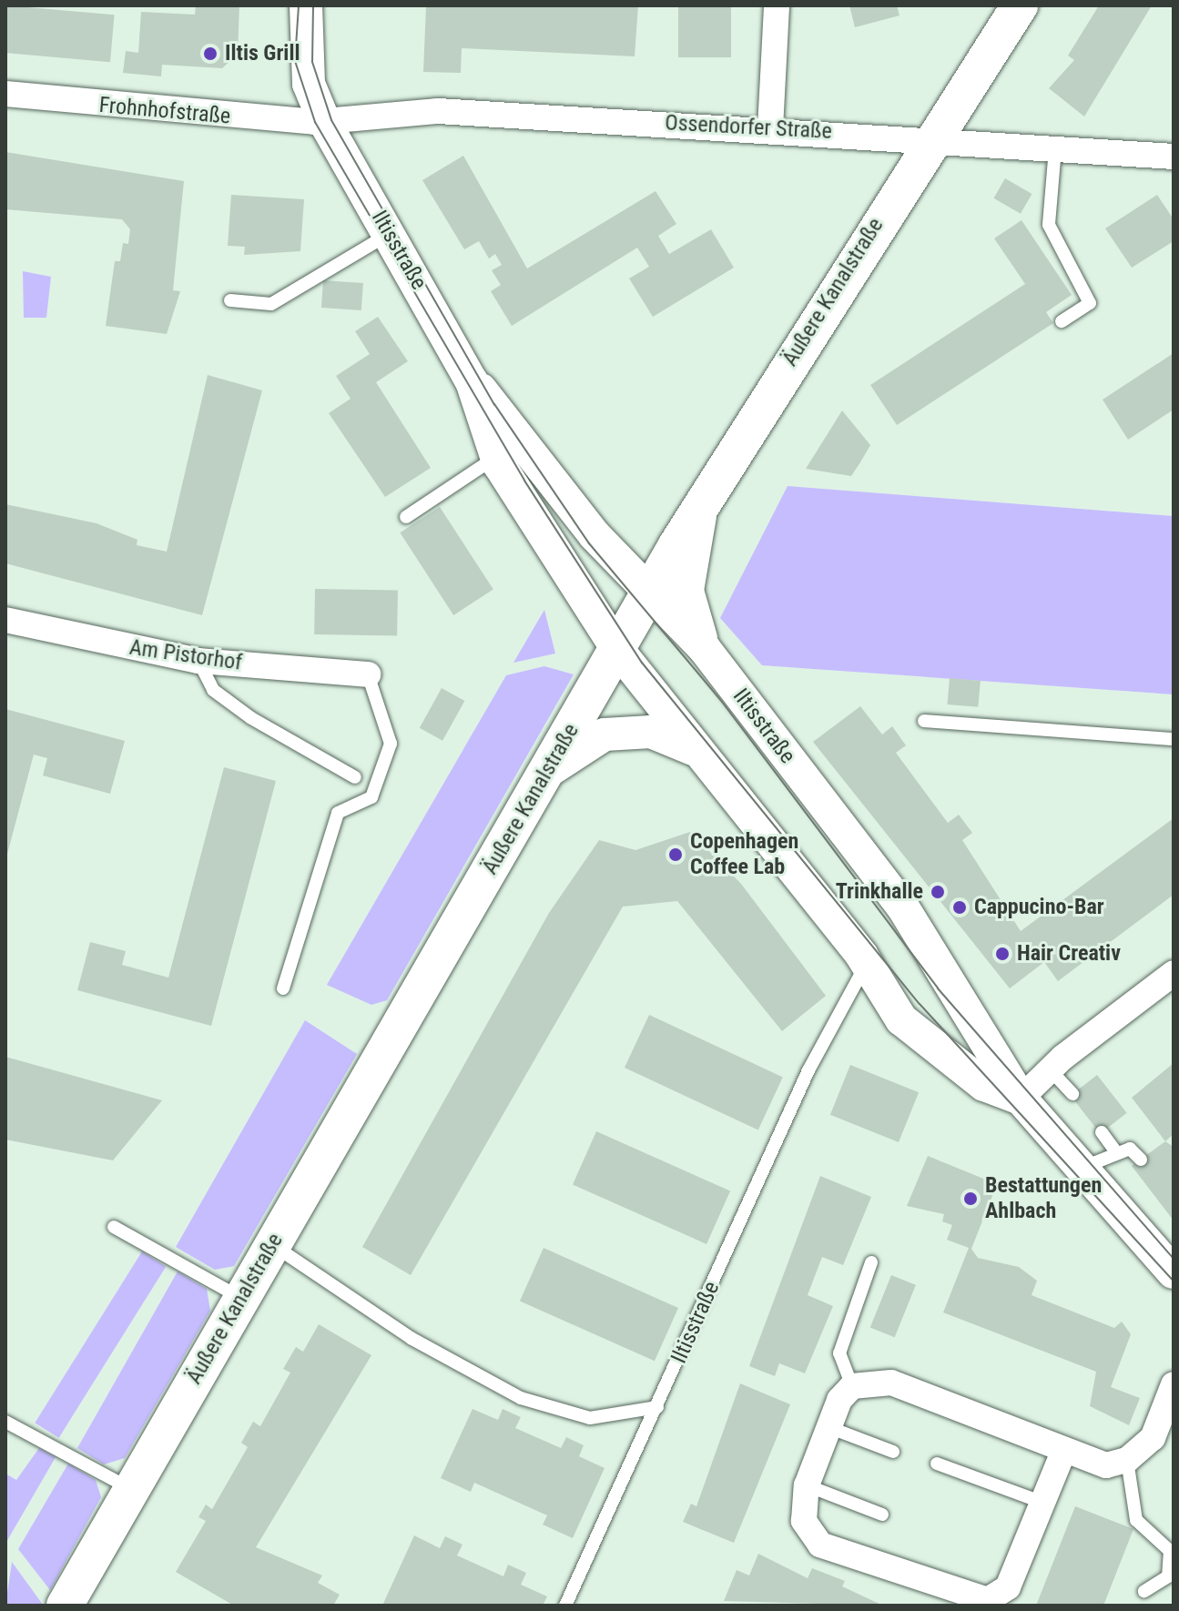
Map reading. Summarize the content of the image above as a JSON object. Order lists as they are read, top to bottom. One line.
{"streets":{"main road":["Äußere Kanalstraße"],"street":["Frohnhofstraße","Ossendorfer Straße","Iltisstraße","Am Pistorhof"]},"crossings":[["Frohnhofstraße","Ossendorfer Straße"],["Frohnhofstraße","Iltisstraße"],["Ossendorfer Straße","Iltisstraße"],["Ossendorfer Straße","Äußere Kanalstraße"],["Iltisstraße","Äußere Kanalstraße"]],"places":["Iltis Grill","Copenhagen Coffee Lab","Trinkhalle","Cappucino-Bar","Hair Creativ","Bestattungen Ahlbach"]}
